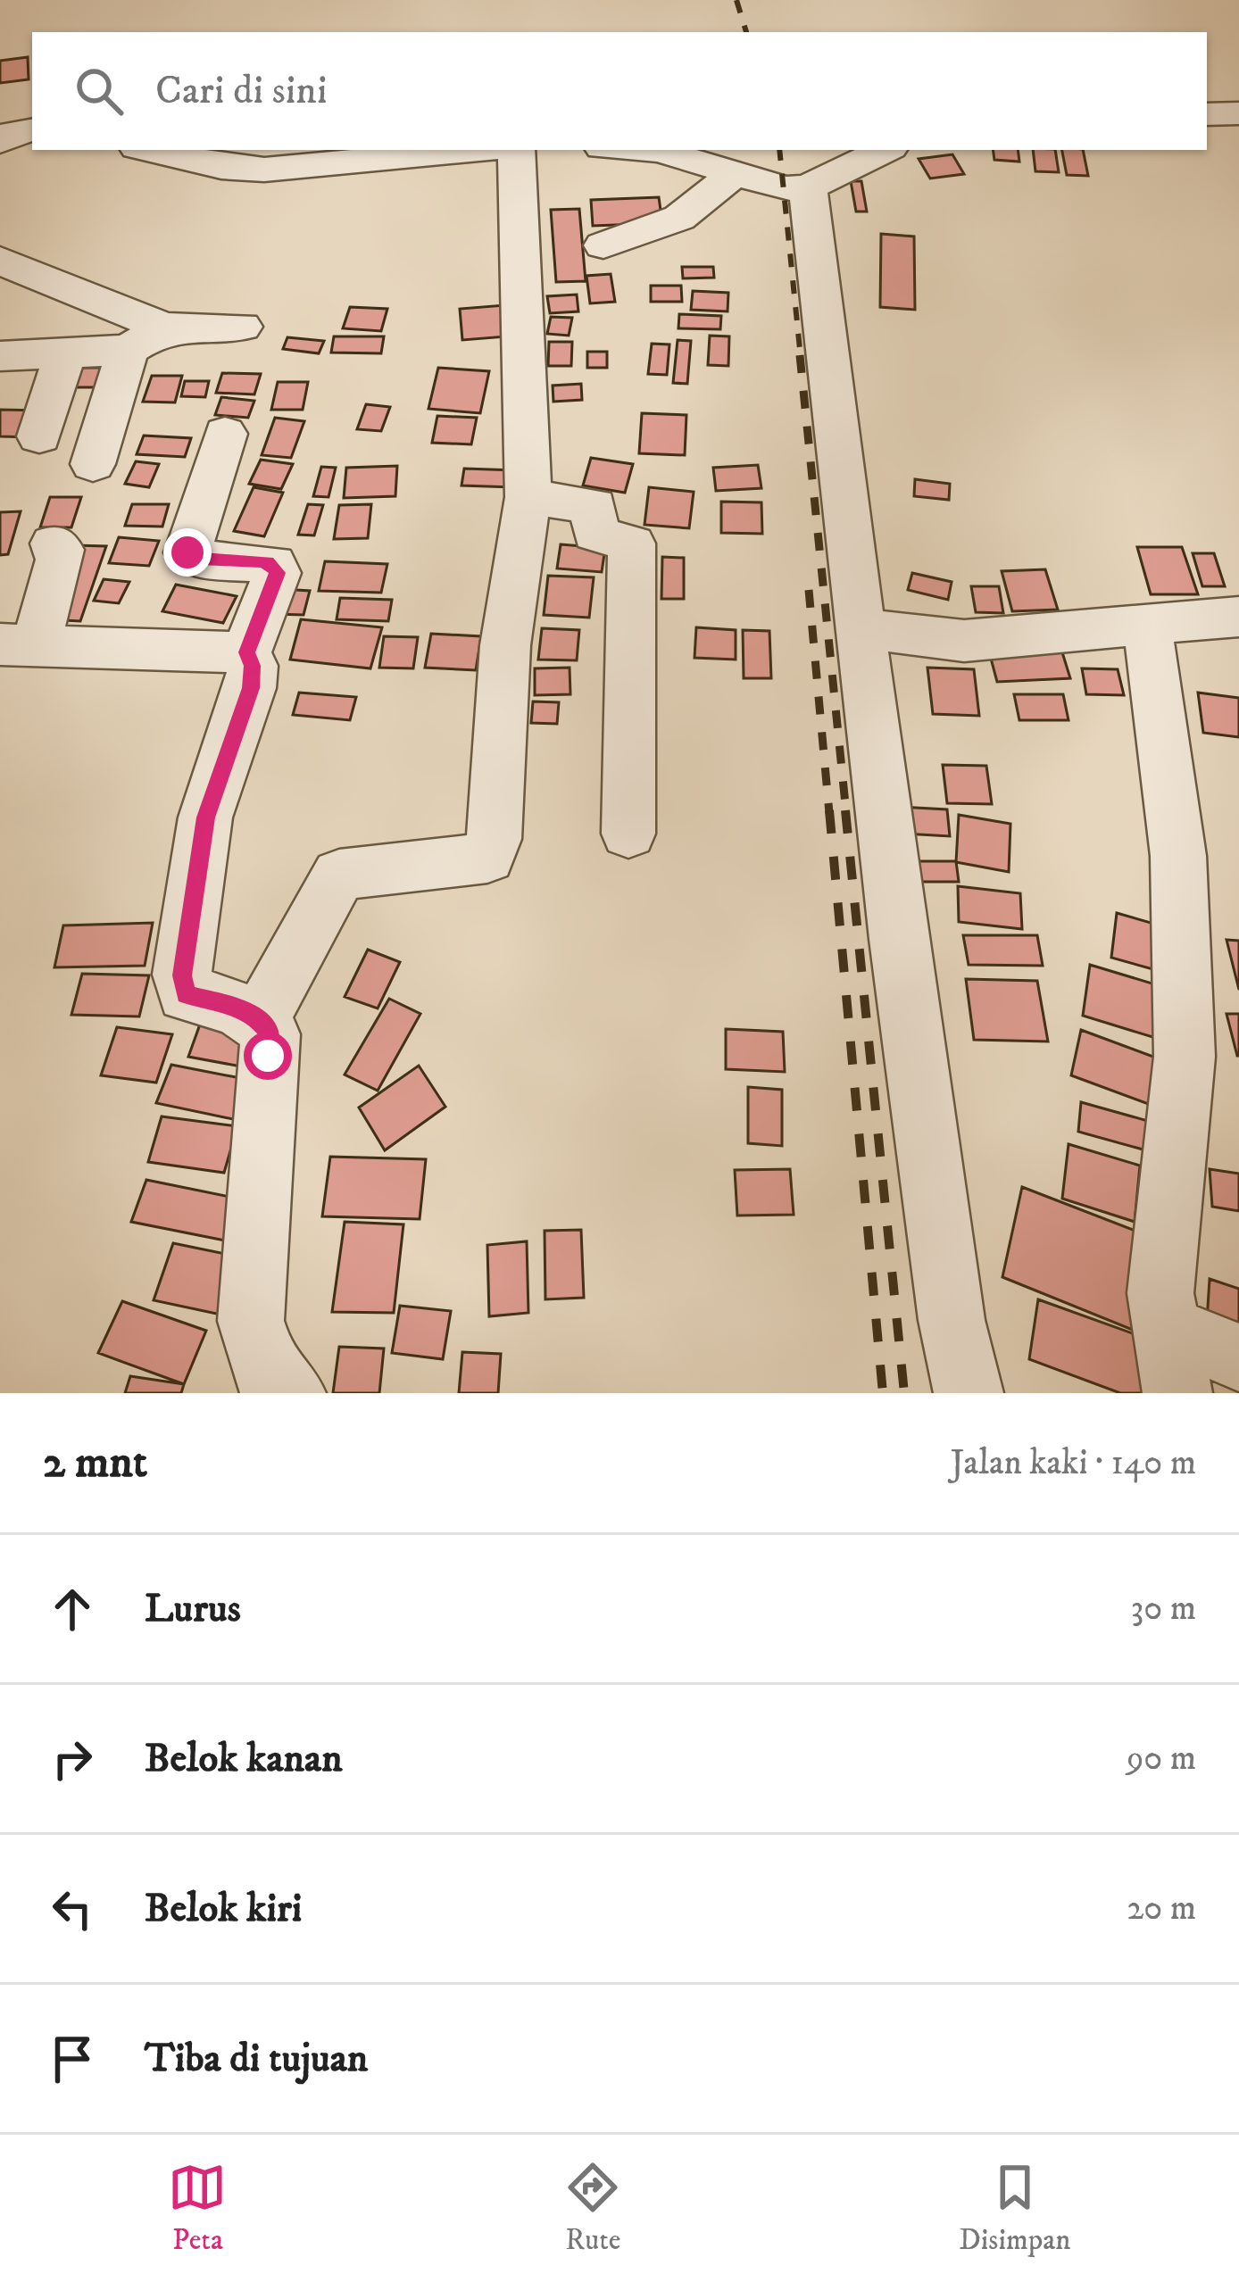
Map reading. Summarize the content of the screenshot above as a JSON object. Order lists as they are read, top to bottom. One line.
{"page":{"search":"Cari di sini","heading":["2 mnt","Jalan kaki · 140 m"],"list":[["Lurus","30 m"],["Belok kanan","90 m"],["Belok kiri","20 m"],"Tiba di tujuan"],"nav":["Peta","Rute","Disimpan"]}}
